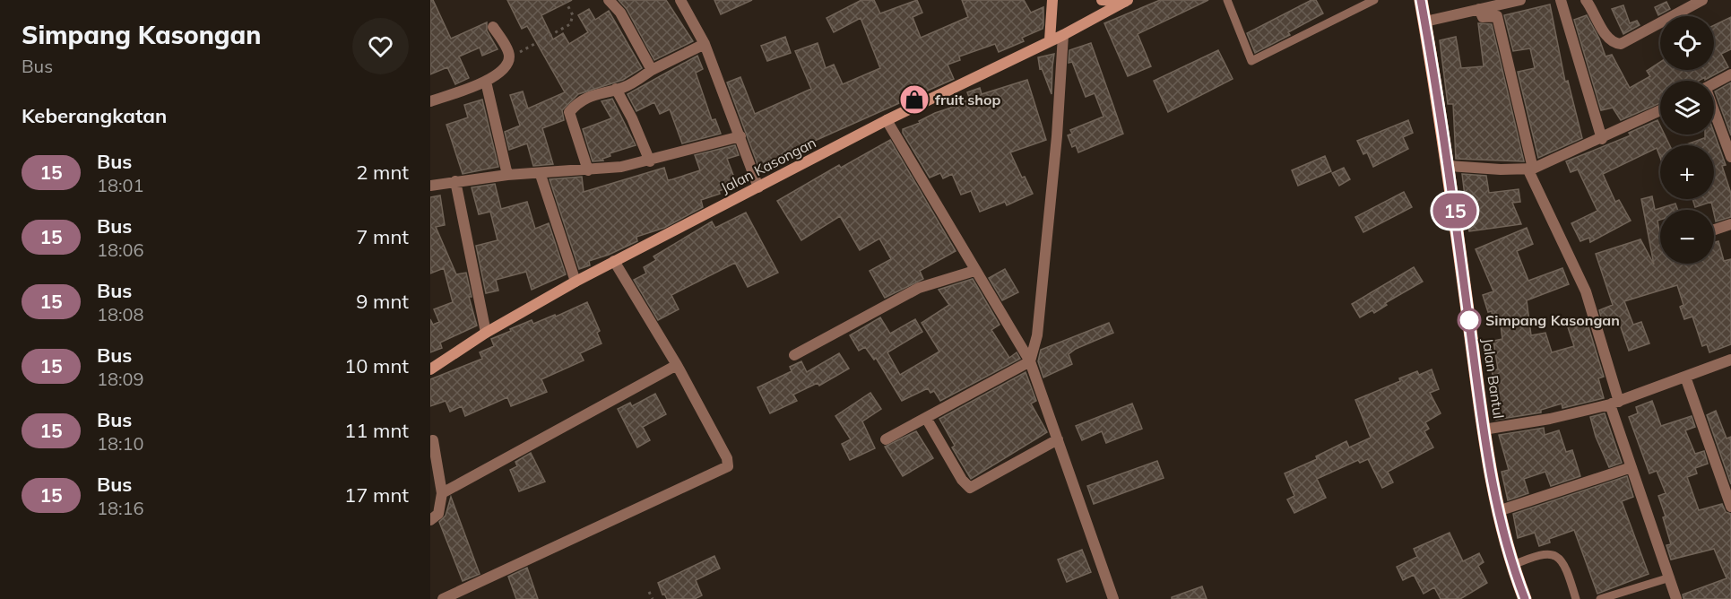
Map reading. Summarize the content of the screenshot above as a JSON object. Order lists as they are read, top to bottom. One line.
{"streets":{"main road":["Jalan Kasongan","Jalan Bantul"]},"places":{"shop":["fruit shop"],"other":["Simpang Kasongan"]},"lines":["bus line 15"],"page":{"heading":[["Simpang Kasongan","Bus"],"Keberangkatan"],"on_map":"15","map_buttons":["+","−"],"list":[{"mark":"15","name":"Bus","note":"18:01","value":"2 mnt"},{"mark":"15","name":"Bus","note":"18:06","value":"7 mnt"},{"mark":"15","name":"Bus","note":"18:08","value":"9 mnt"},{"mark":"15","name":"Bus","note":"18:09","value":"10 mnt"},{"mark":"15","name":"Bus","note":"18:10","value":"11 mnt"},{"mark":"15","name":"Bus","note":"18:16","value":"17 mnt"}]}}
